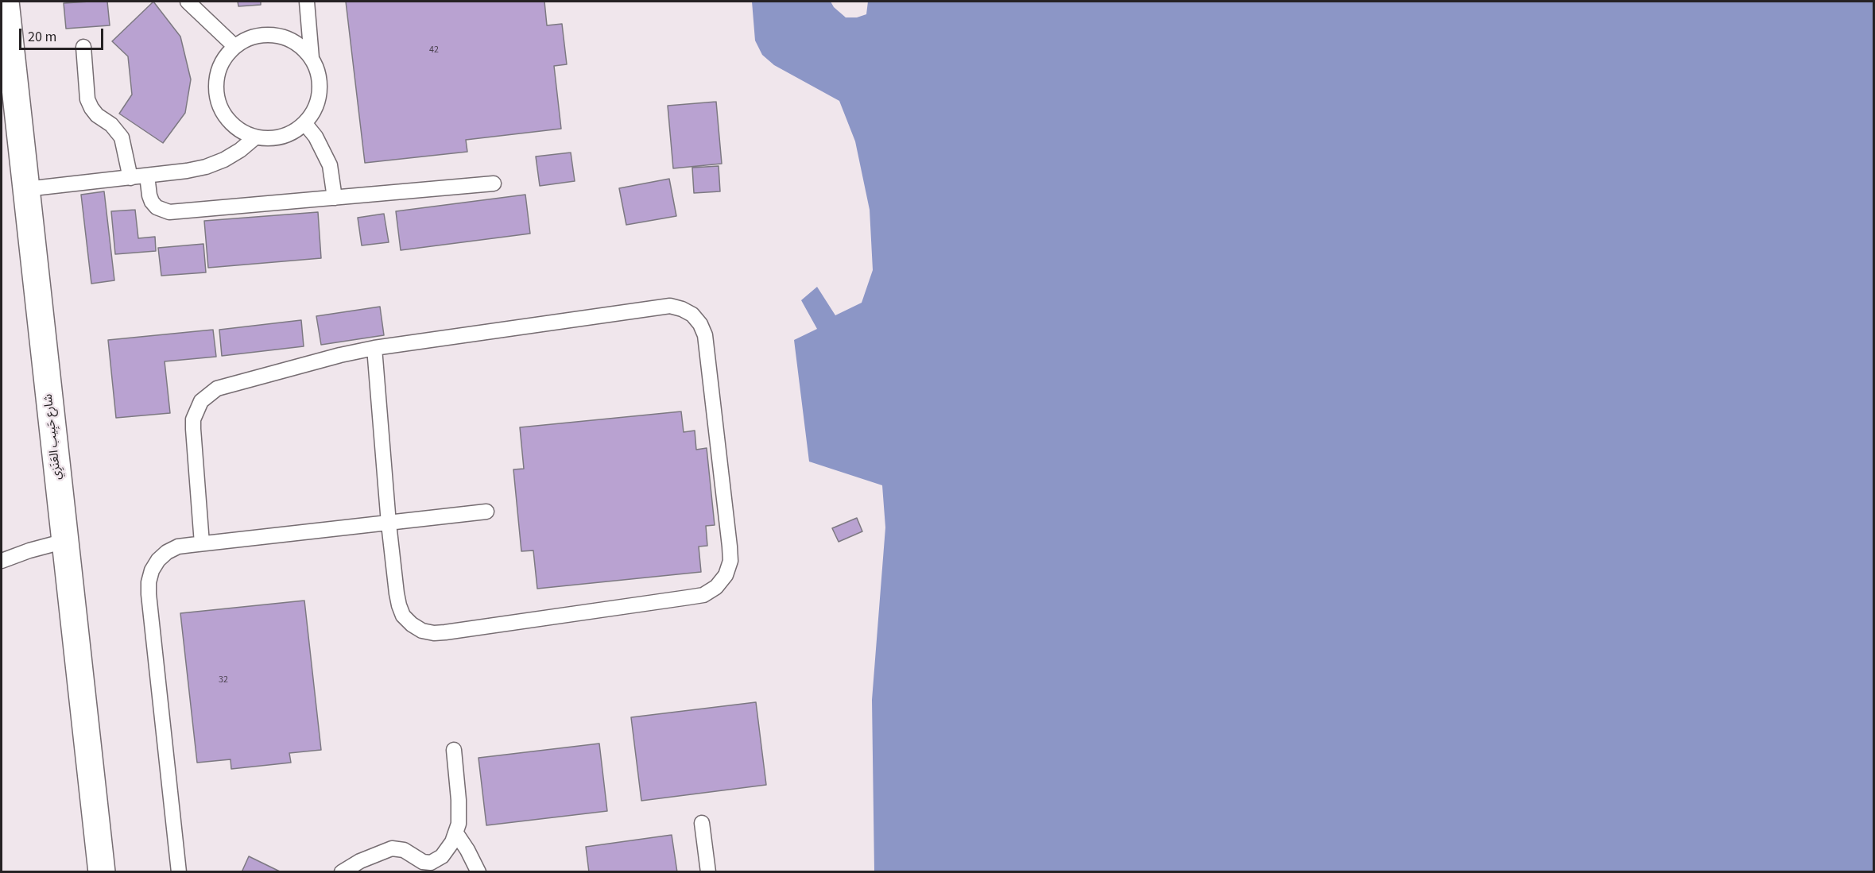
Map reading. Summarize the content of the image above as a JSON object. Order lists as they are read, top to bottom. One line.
{"streets":{"street":["شارع حَبِيب العَنَزِي"]},"house_numbers":["42","32"],"scale_bar":"20 m"}
